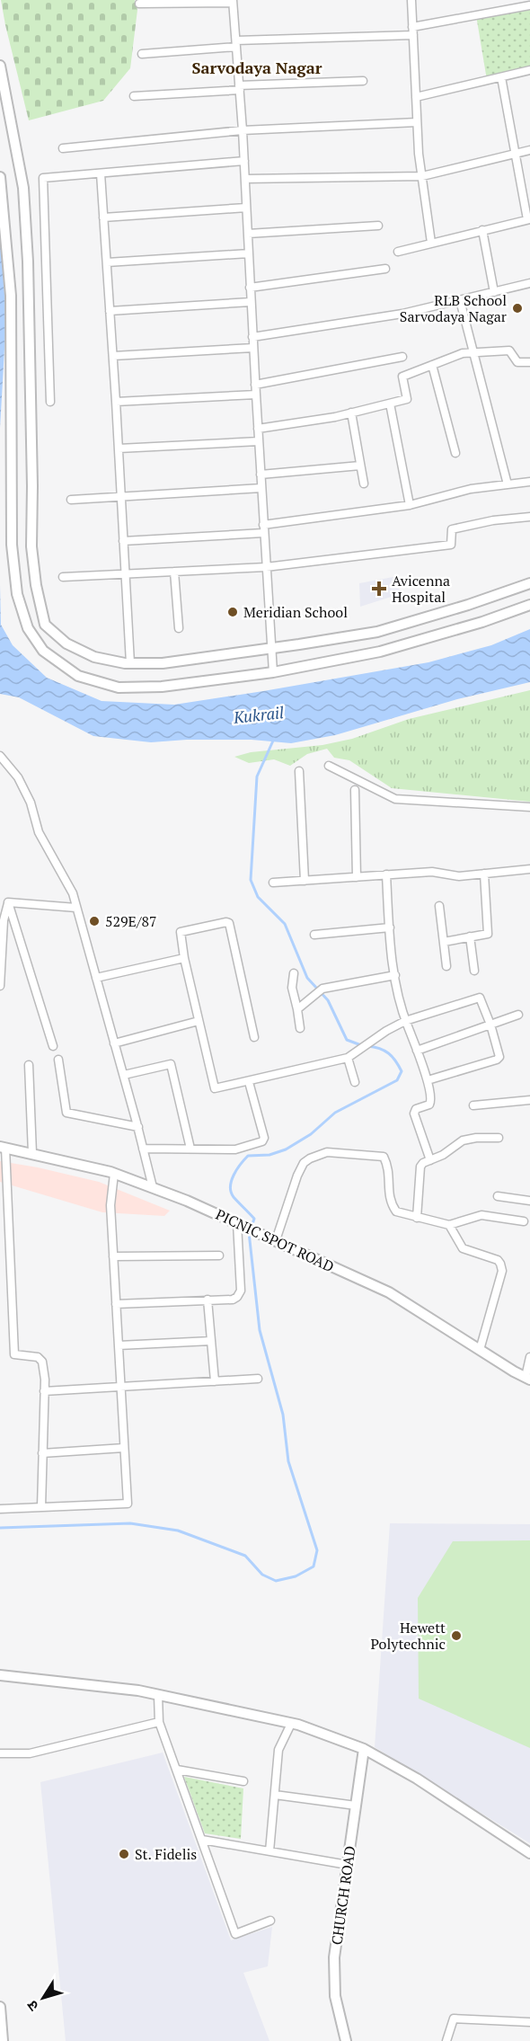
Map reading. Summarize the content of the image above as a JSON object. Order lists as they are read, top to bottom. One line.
{"streets":{"street":["PICNIC SPOT ROAD","CHURCH ROAD"]},"districts":["Sarvodaya Nagar"],"water":["Kukrail"],"places":{"other":["RLB School Sarvodaya Nagar","Meridian School","529E/87","Hewett Polytechnic","St. Fidelis"],"health":["Avicenna Hospital"]},"north":"bottom left"}
